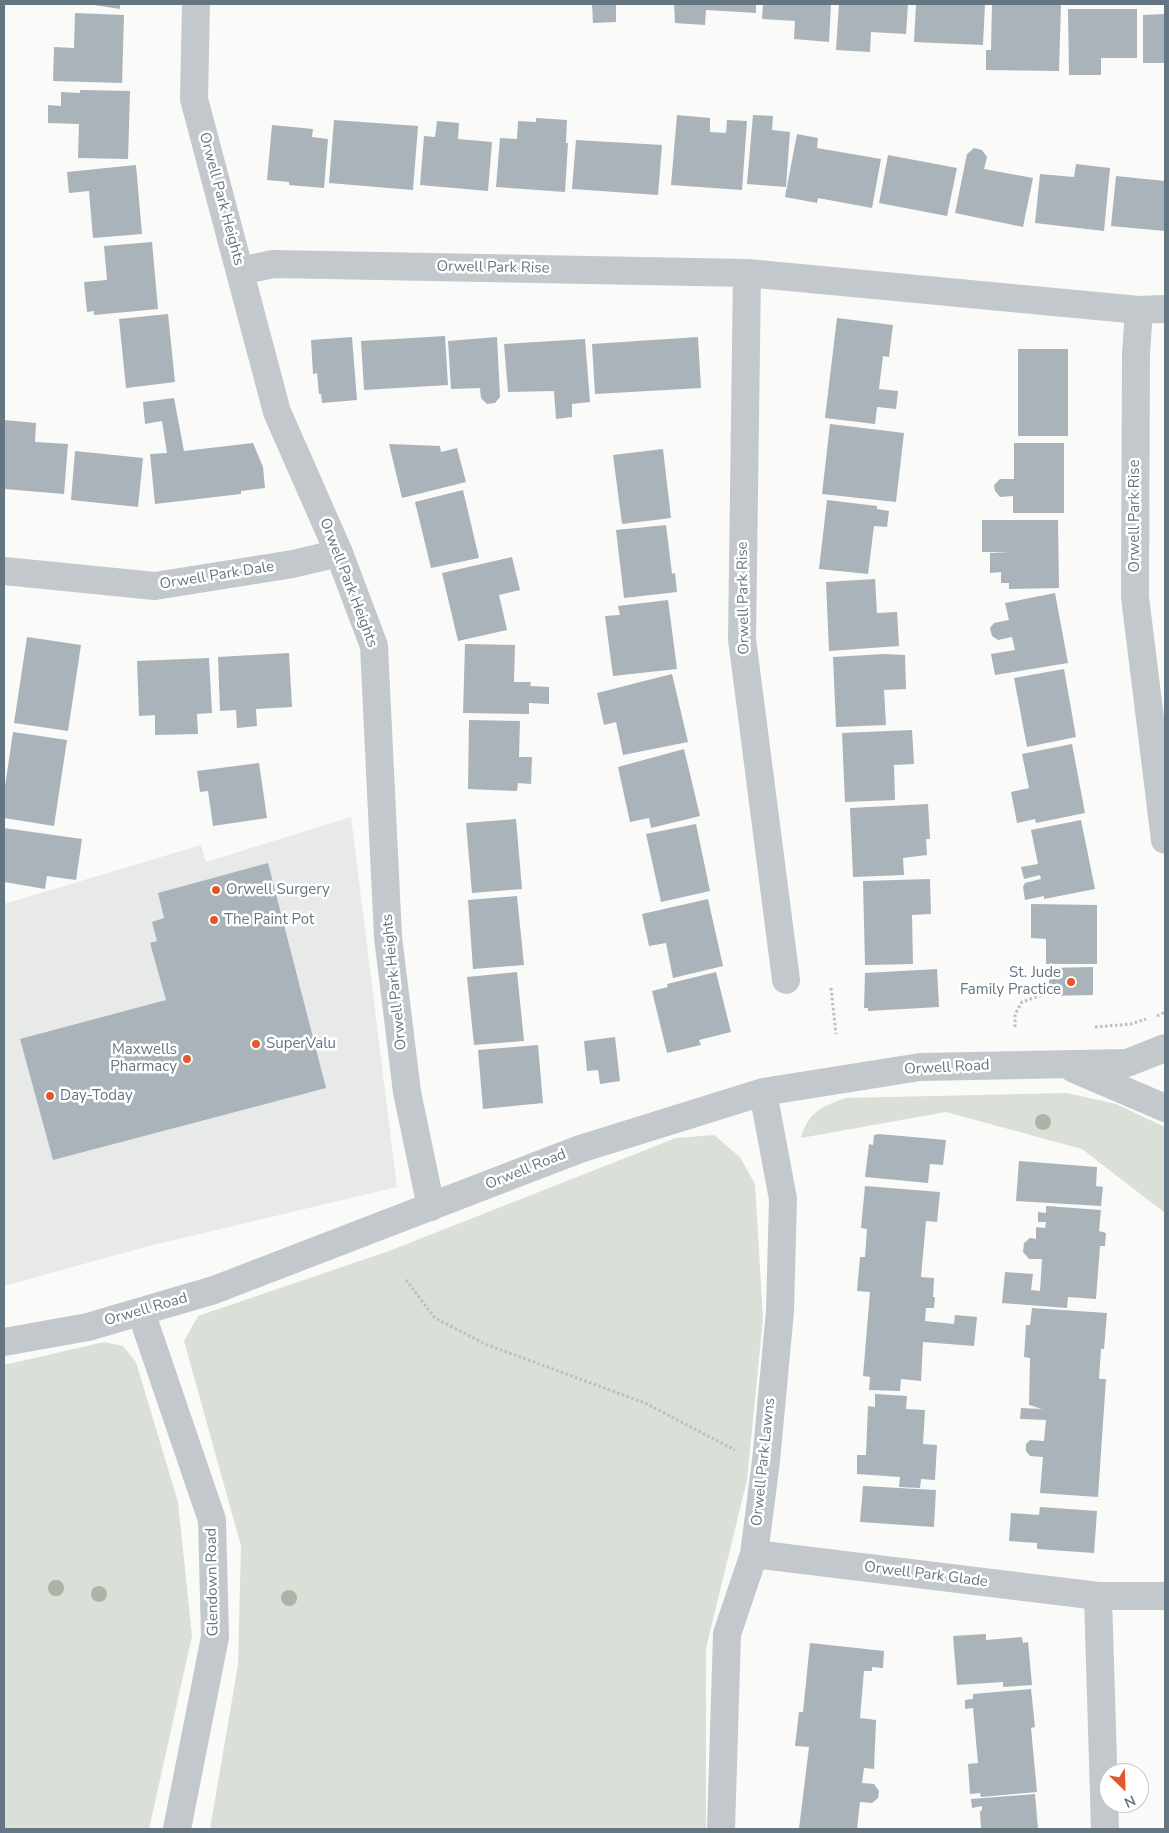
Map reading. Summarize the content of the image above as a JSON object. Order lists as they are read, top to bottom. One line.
{"streets":{"street":["Orwell Park Heights","Orwell Park Rise","Orwell Park Dale","Orwell Road","Orwell Park Lawns","Orwell Park Glade","Glendown Road"]},"crossings":[["Orwell Park Heights","Orwell Park Rise"],["Orwell Park Heights","Orwell Park Dale"],["Orwell Park Heights","Orwell Road"],["Orwell Road","Orwell Park Lawns"],["Orwell Road","Glendown Road"],["Orwell Park Lawns","Orwell Park Glade"]],"places":["Orwell Surgery","The Paint Pot","St. Jude Family Practice","SuperValu","Maxwells Pharmacy","Day-Today"],"north":"bottom right"}
